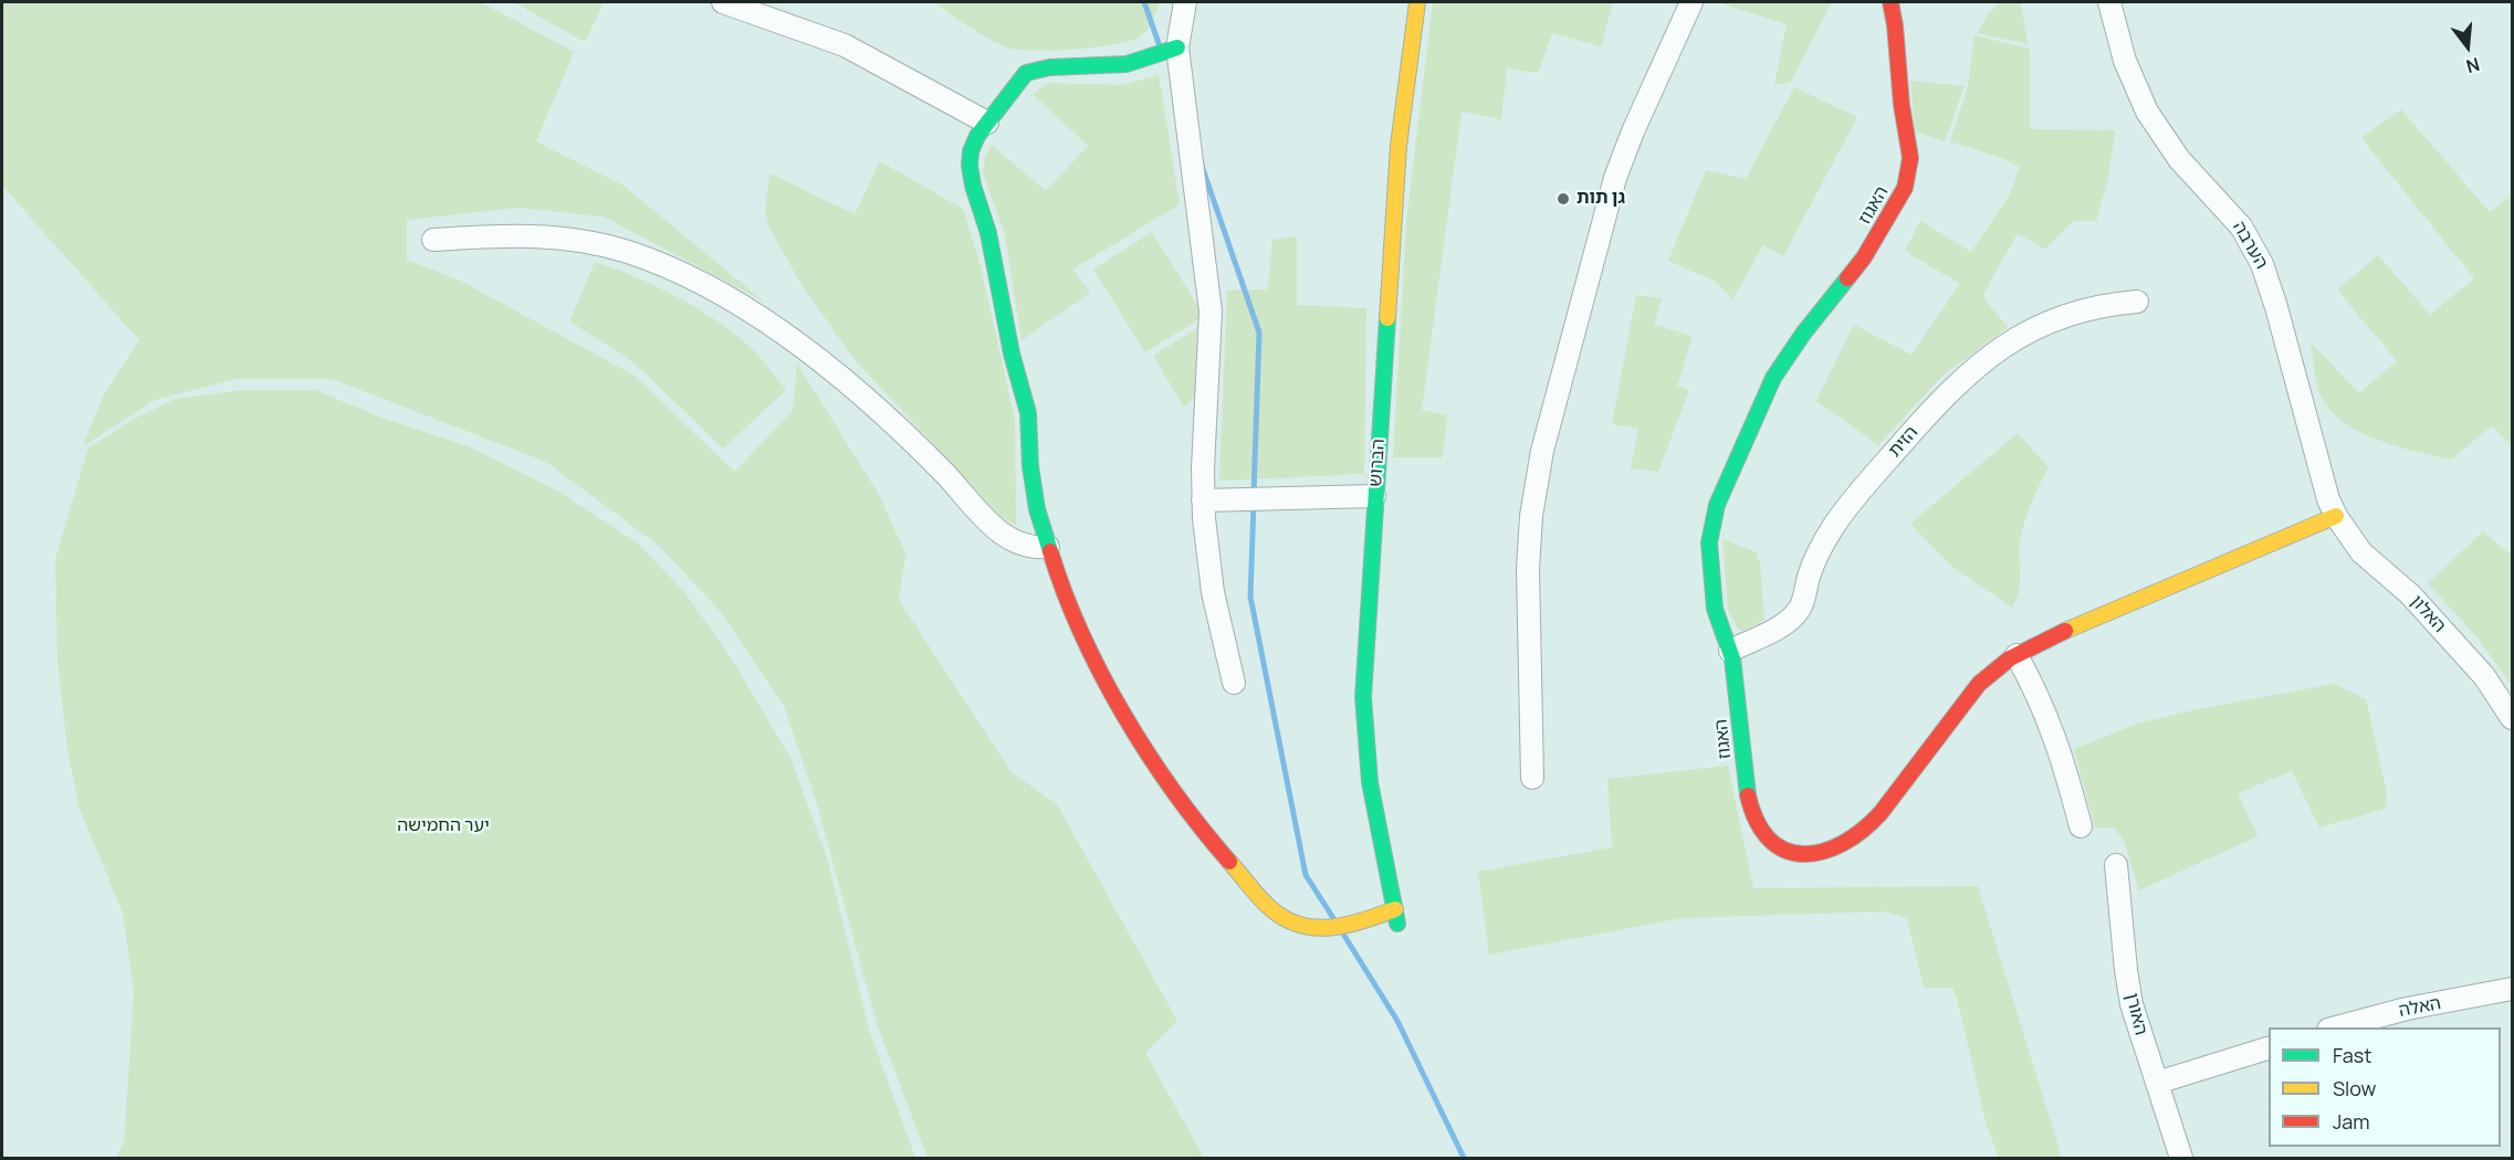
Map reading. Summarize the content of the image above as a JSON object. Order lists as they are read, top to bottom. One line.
{"streets":{"street":["האגוז","הערבה","הזית","הברוש","האלון","האלה","האורן"]},"crossings":[["האגוז","הערבה"],["האגוז","הזית"],["האגוז","האלון"],["הערבה","האלון"]],"parks":["יער החמישה"],"places":["גן תות"],"legend":["Fast","Slow","Jam"],"north":"bottom"}
